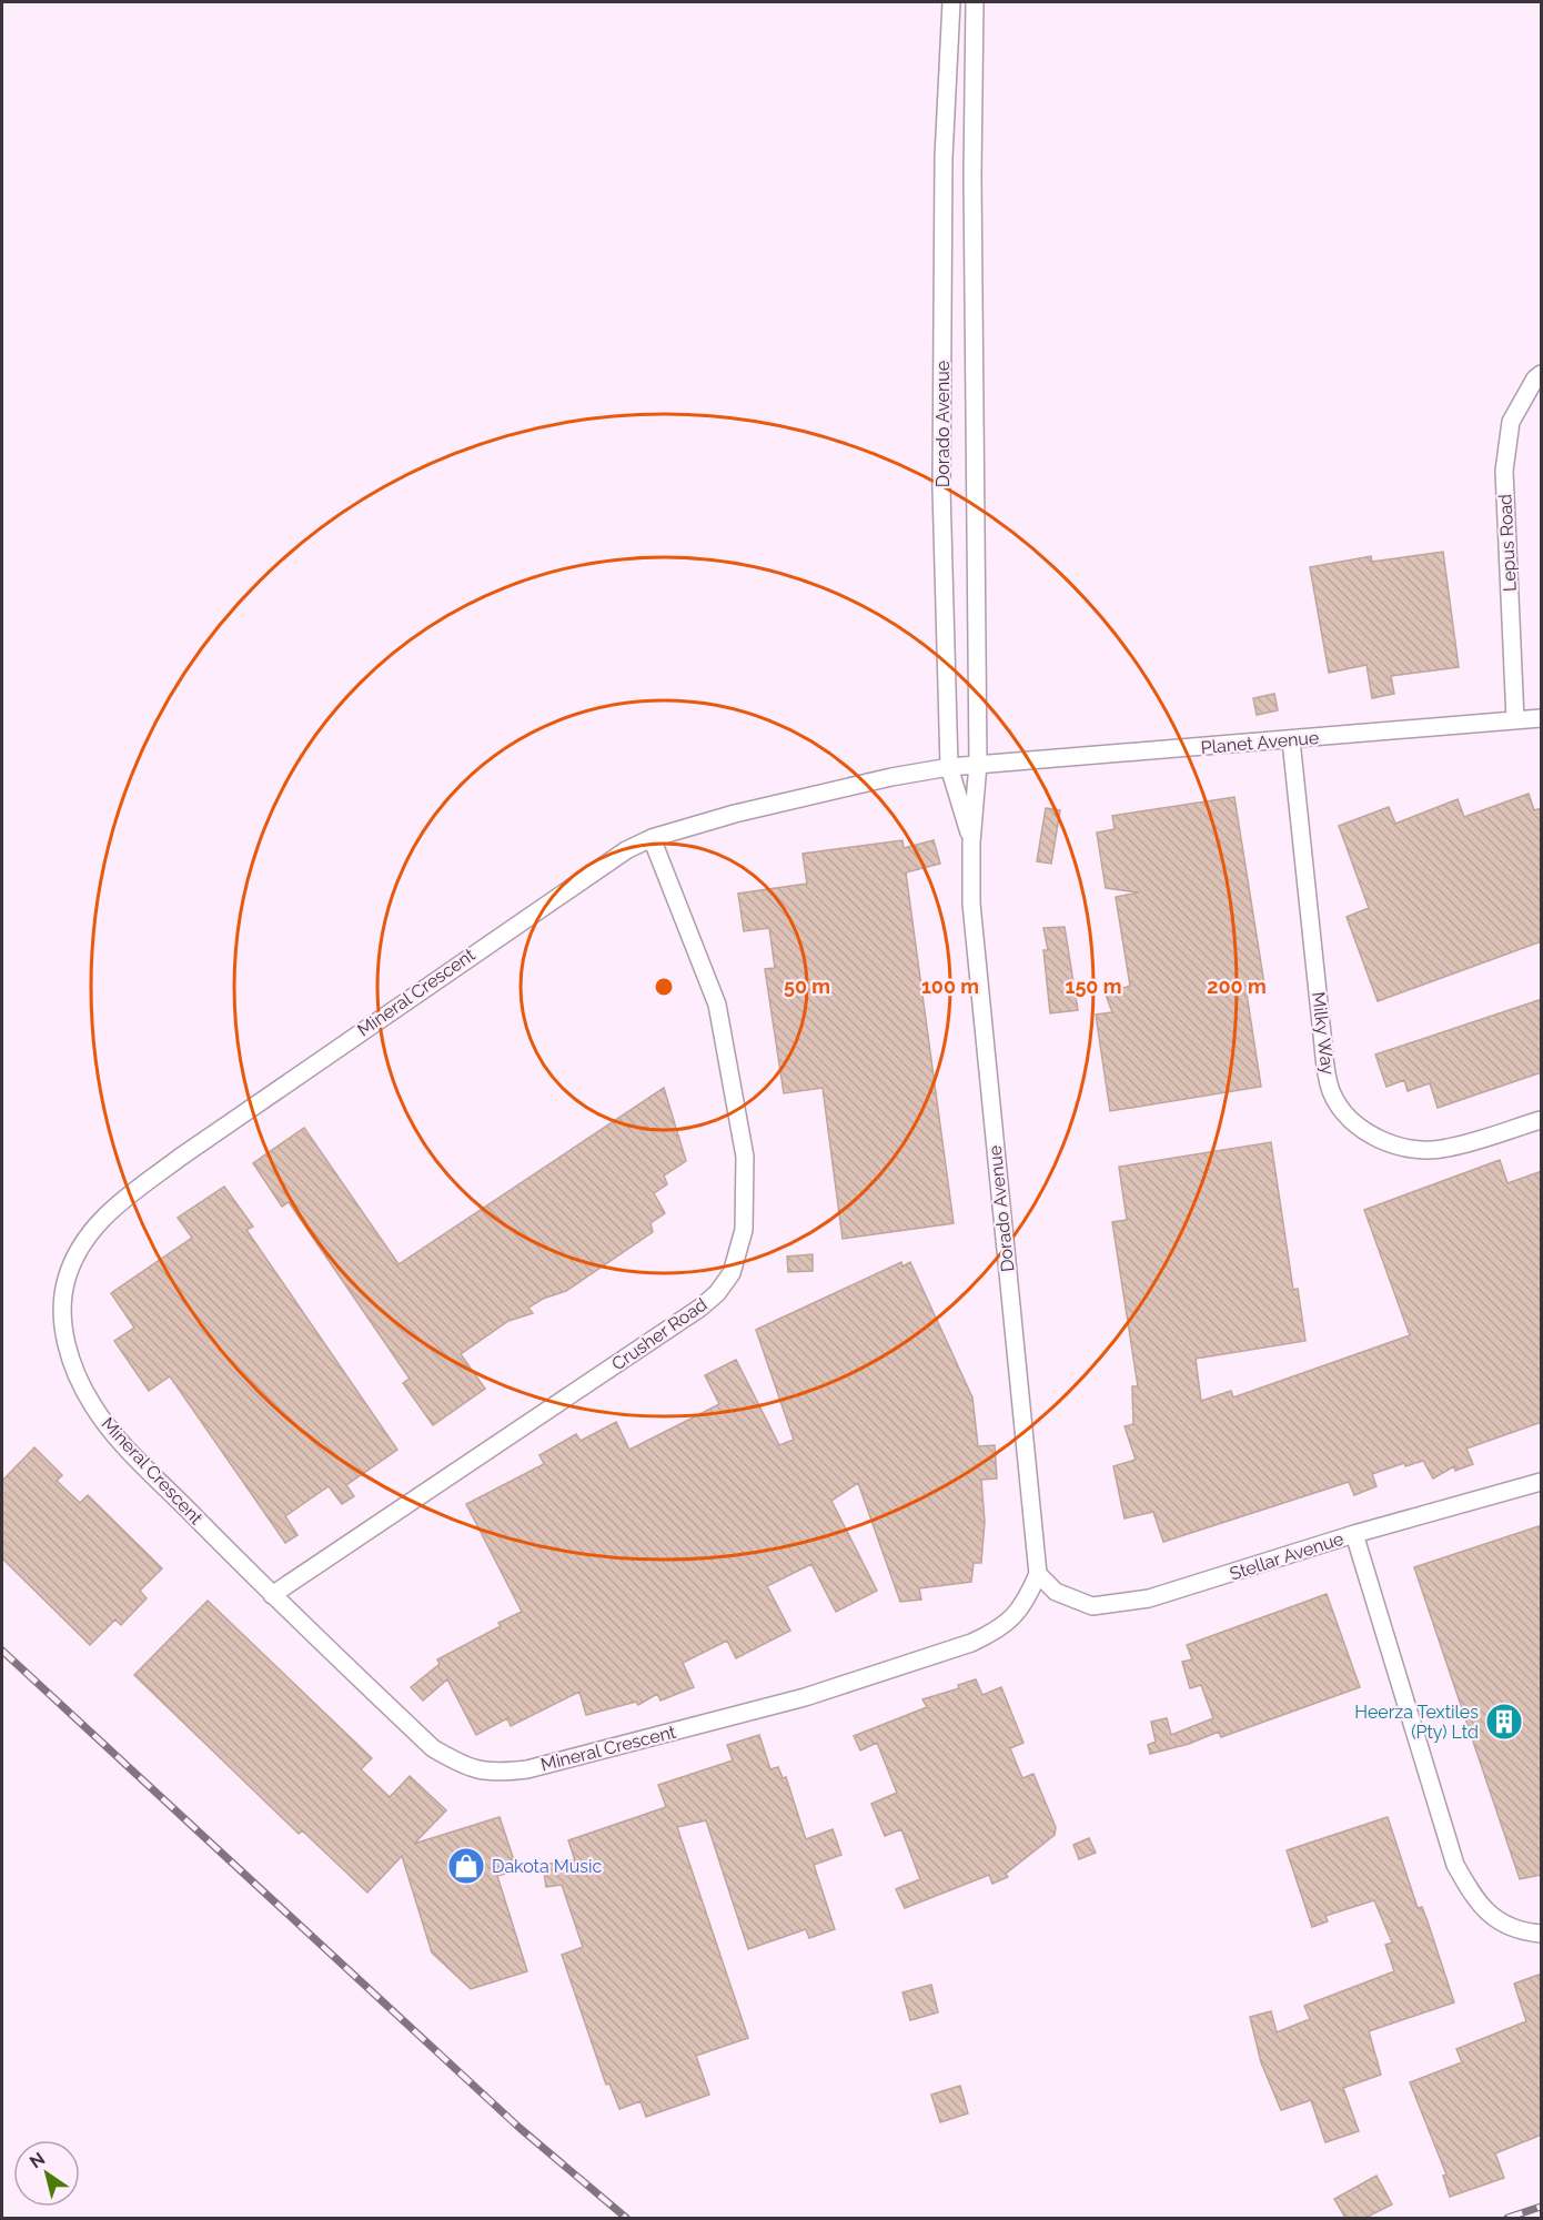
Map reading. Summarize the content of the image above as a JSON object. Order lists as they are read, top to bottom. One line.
{"streets":{"street":["Dorado Avenue","Lepus Road","Planet Avenue","Mineral Crescent","Milky Way","Crusher Road","Stellar Avenue"]},"crossings":[["Dorado Avenue","Planet Avenue"],["Dorado Avenue","Mineral Crescent"],["Dorado Avenue","Stellar Avenue"],["Lepus Road","Planet Avenue"],["Planet Avenue","Mineral Crescent"],["Planet Avenue","Milky Way"],["Mineral Crescent","Crusher Road"],["Mineral Crescent","Stellar Avenue"]],"places":{"building":["Heerza Textiles (Pty) Ltd"],"shop":["Dakota Music"]},"north":"top left","rings":["50 m","100 m","150 m","200 m"]}
